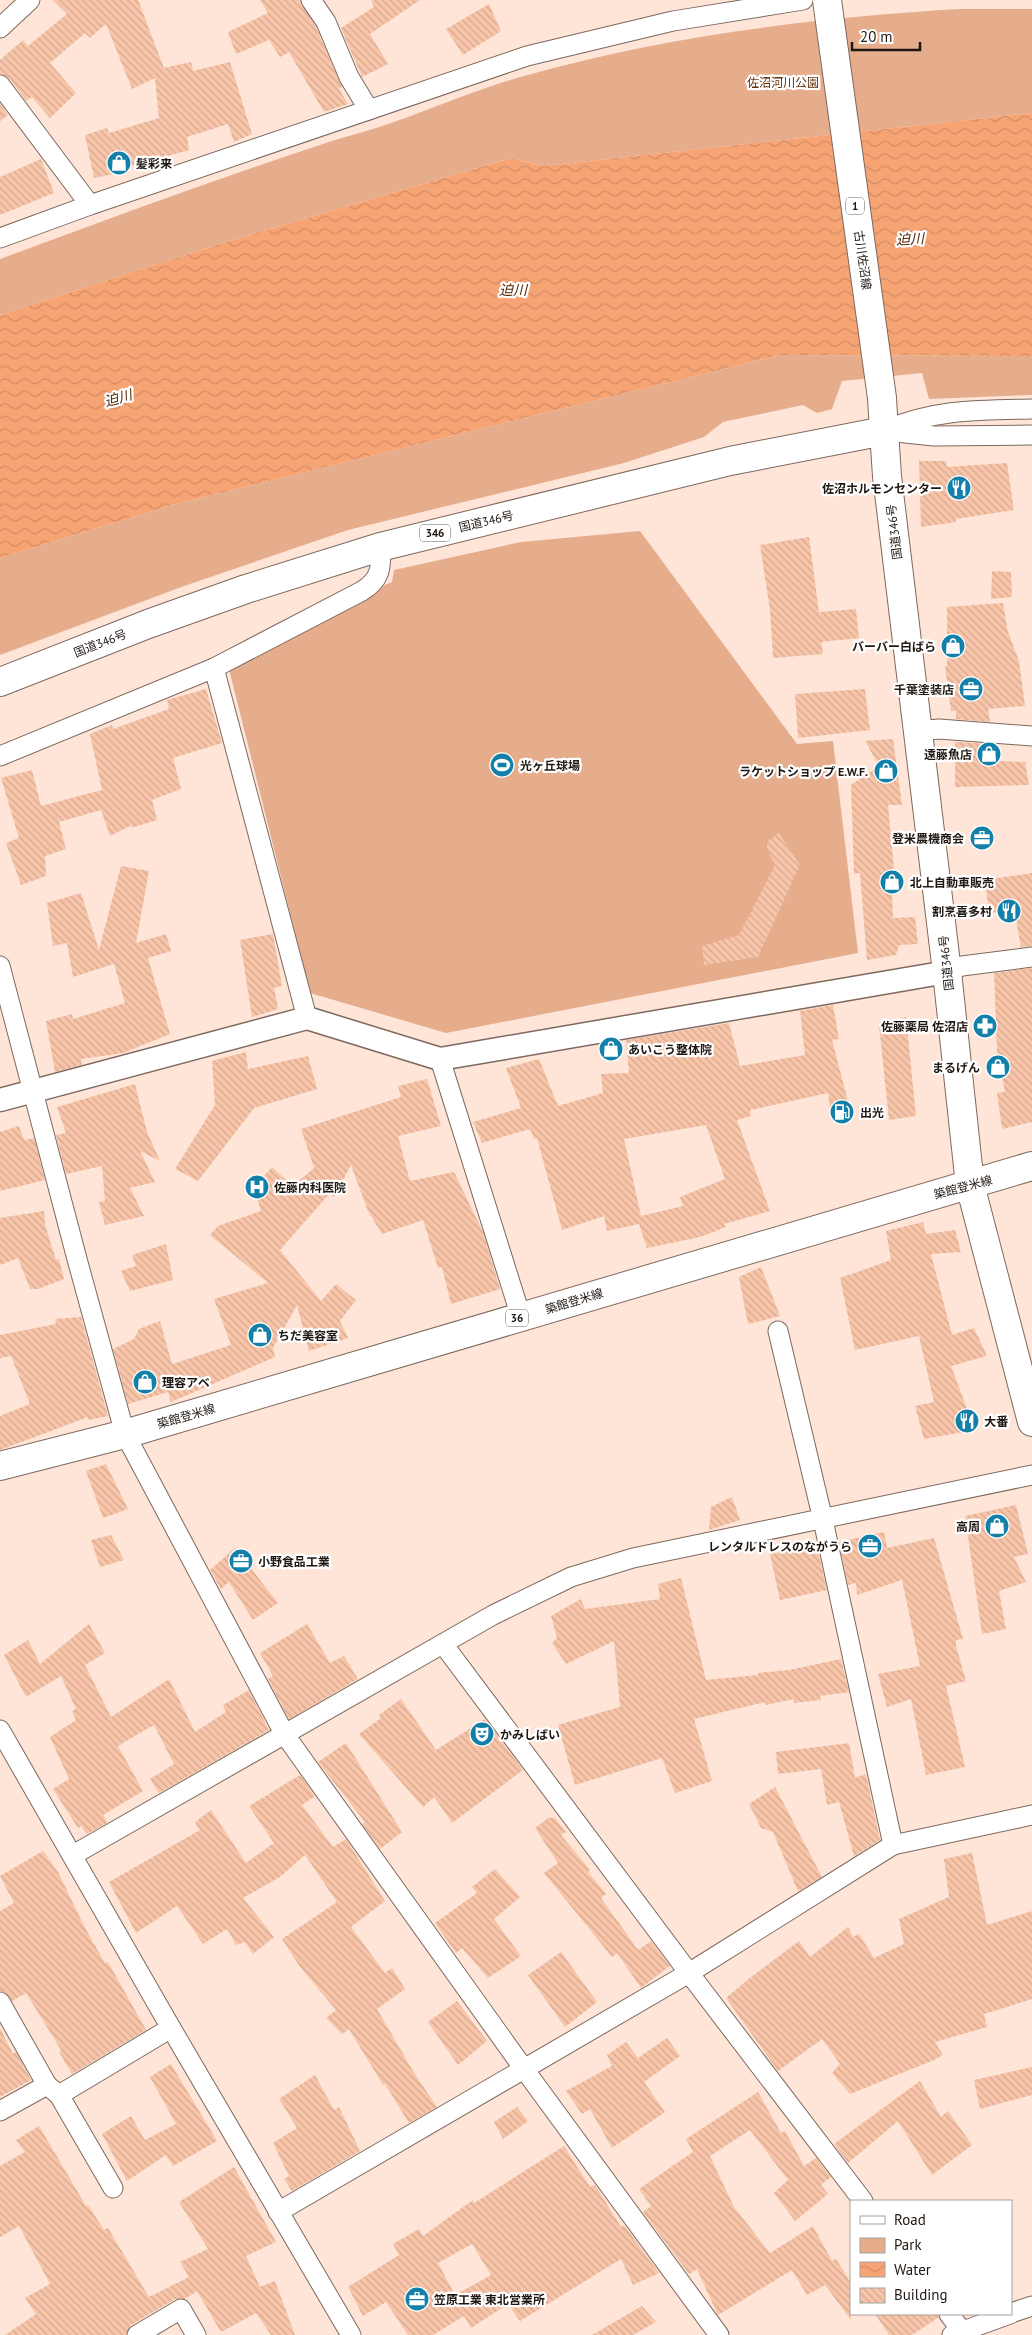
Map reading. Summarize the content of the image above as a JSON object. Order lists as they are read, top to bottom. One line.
{"streets":{"main road":["1","古川佐沼線","国道346号","346","築館登米線","36"]},"crossings":[["古川佐沼線","国道346号"],["国道346号","築館登米線"]],"water":["迫川"],"parks":["佐沼河川公園"],"places":{"shop":["髪彩来","バーバー白ばら","遠藤魚店","ラケットショップ E.W.F.","北上自動車販売","あいこう整体院","まるげん","ちだ美容室","理容アベ","高周"],"restaurant":["佐沼ホルモンセンター","割烹喜多村","大番"],"office":["千葉塗装店","登米農機商会","レンタルドレスのながうら","小野食品工業","笠原工業 東北営業所"],"sports":["光ヶ丘球場"],"pharmacy":["佐藤薬局 佐沼店"],"fuel station":["出光"],"hospital":["佐藤内科医院"],"theatre":["かみしばい"]},"legend":["Road","Park","Water","Building"],"scale_bar":"20 m"}
